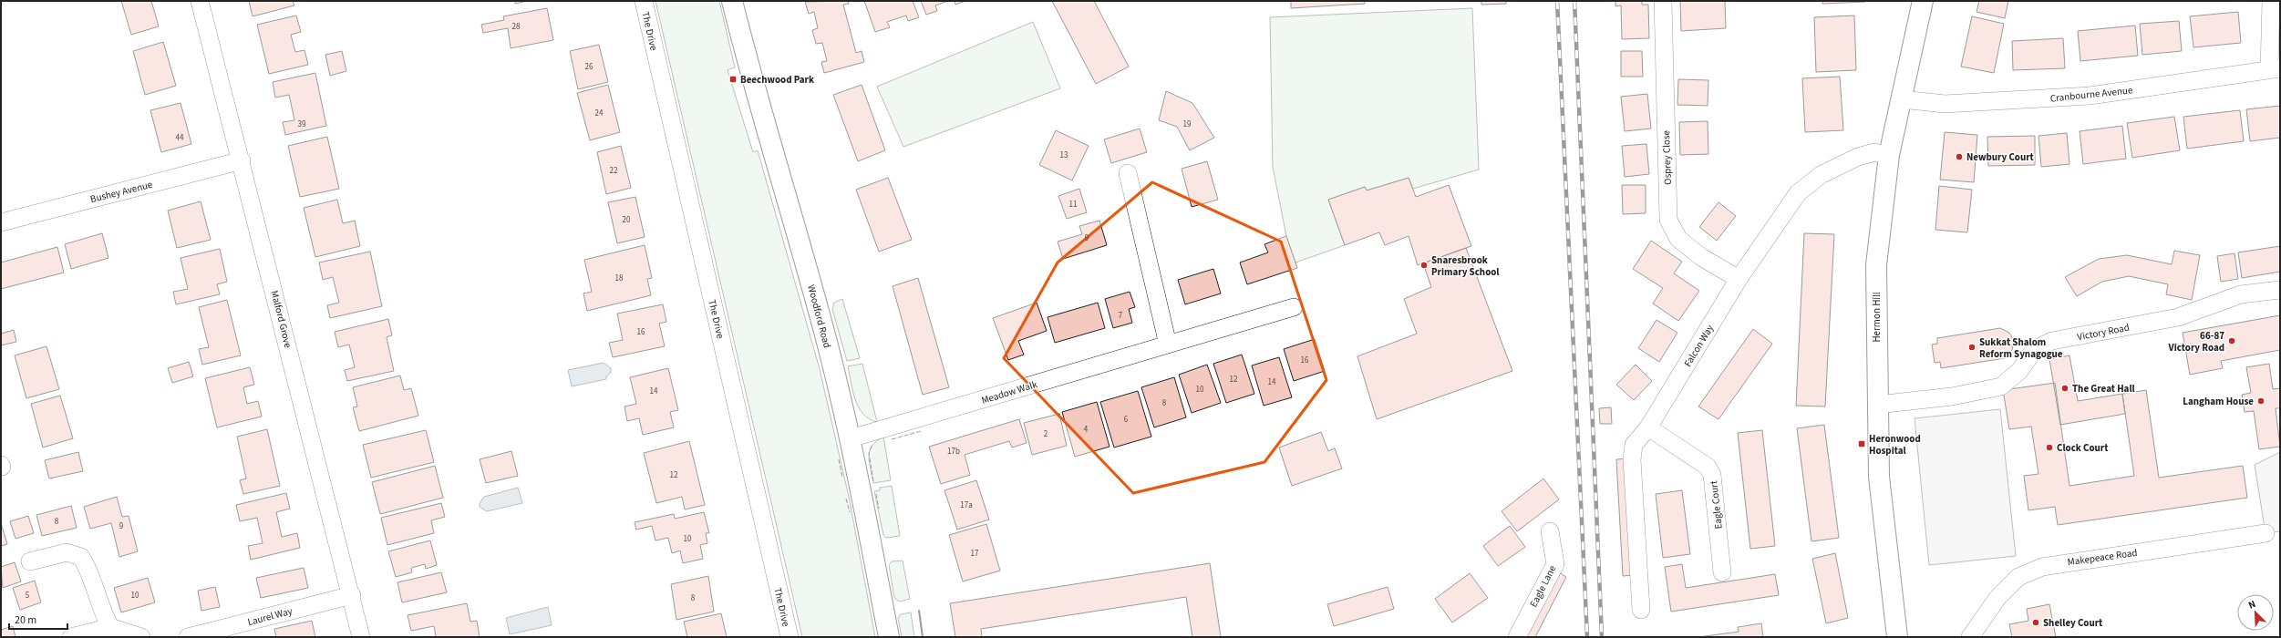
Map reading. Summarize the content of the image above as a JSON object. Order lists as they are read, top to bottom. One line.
{"streets":{"main road":["Woodford Road","Hermon Hill"],"street":["The Drive","Cranbourne Avenue","Osprey Close","Bushey Avenue","Malford Grove","Victory Road","Falcon Way","Meadow Walk","Eagle Court","Makepeace Road","Eagle Lane","Laurel Way"]},"crossings":[["Cranbourne Avenue","Hermon Hill"],["Osprey Close","Falcon Way"],["Bushey Avenue","Malford Grove"],["Woodford Road","Meadow Walk"],["Hermon Hill","Victory Road"],["Hermon Hill","Falcon Way"],["Malford Grove","Laurel Way"],["Falcon Way","Eagle Court"]],"places":{"transit":["Beechwood Park","Heronwood Hospital"],"other":["Newbury Court","Snaresbrook Primary School","66-87 Victory Road","Sukkat Shalom Reform Synagogue","The Great Hall","Langham House","Clock Court","Shelley Court"]},"house_numbers":["28","26","24","39","19","44","13","22","11","20","9","18","7","16","16","12","14","10","14","8","6","4","2","17b","12","17a","8","9","10","17","5","10","8"],"scale_bar":"20 m","north":"top left"}
